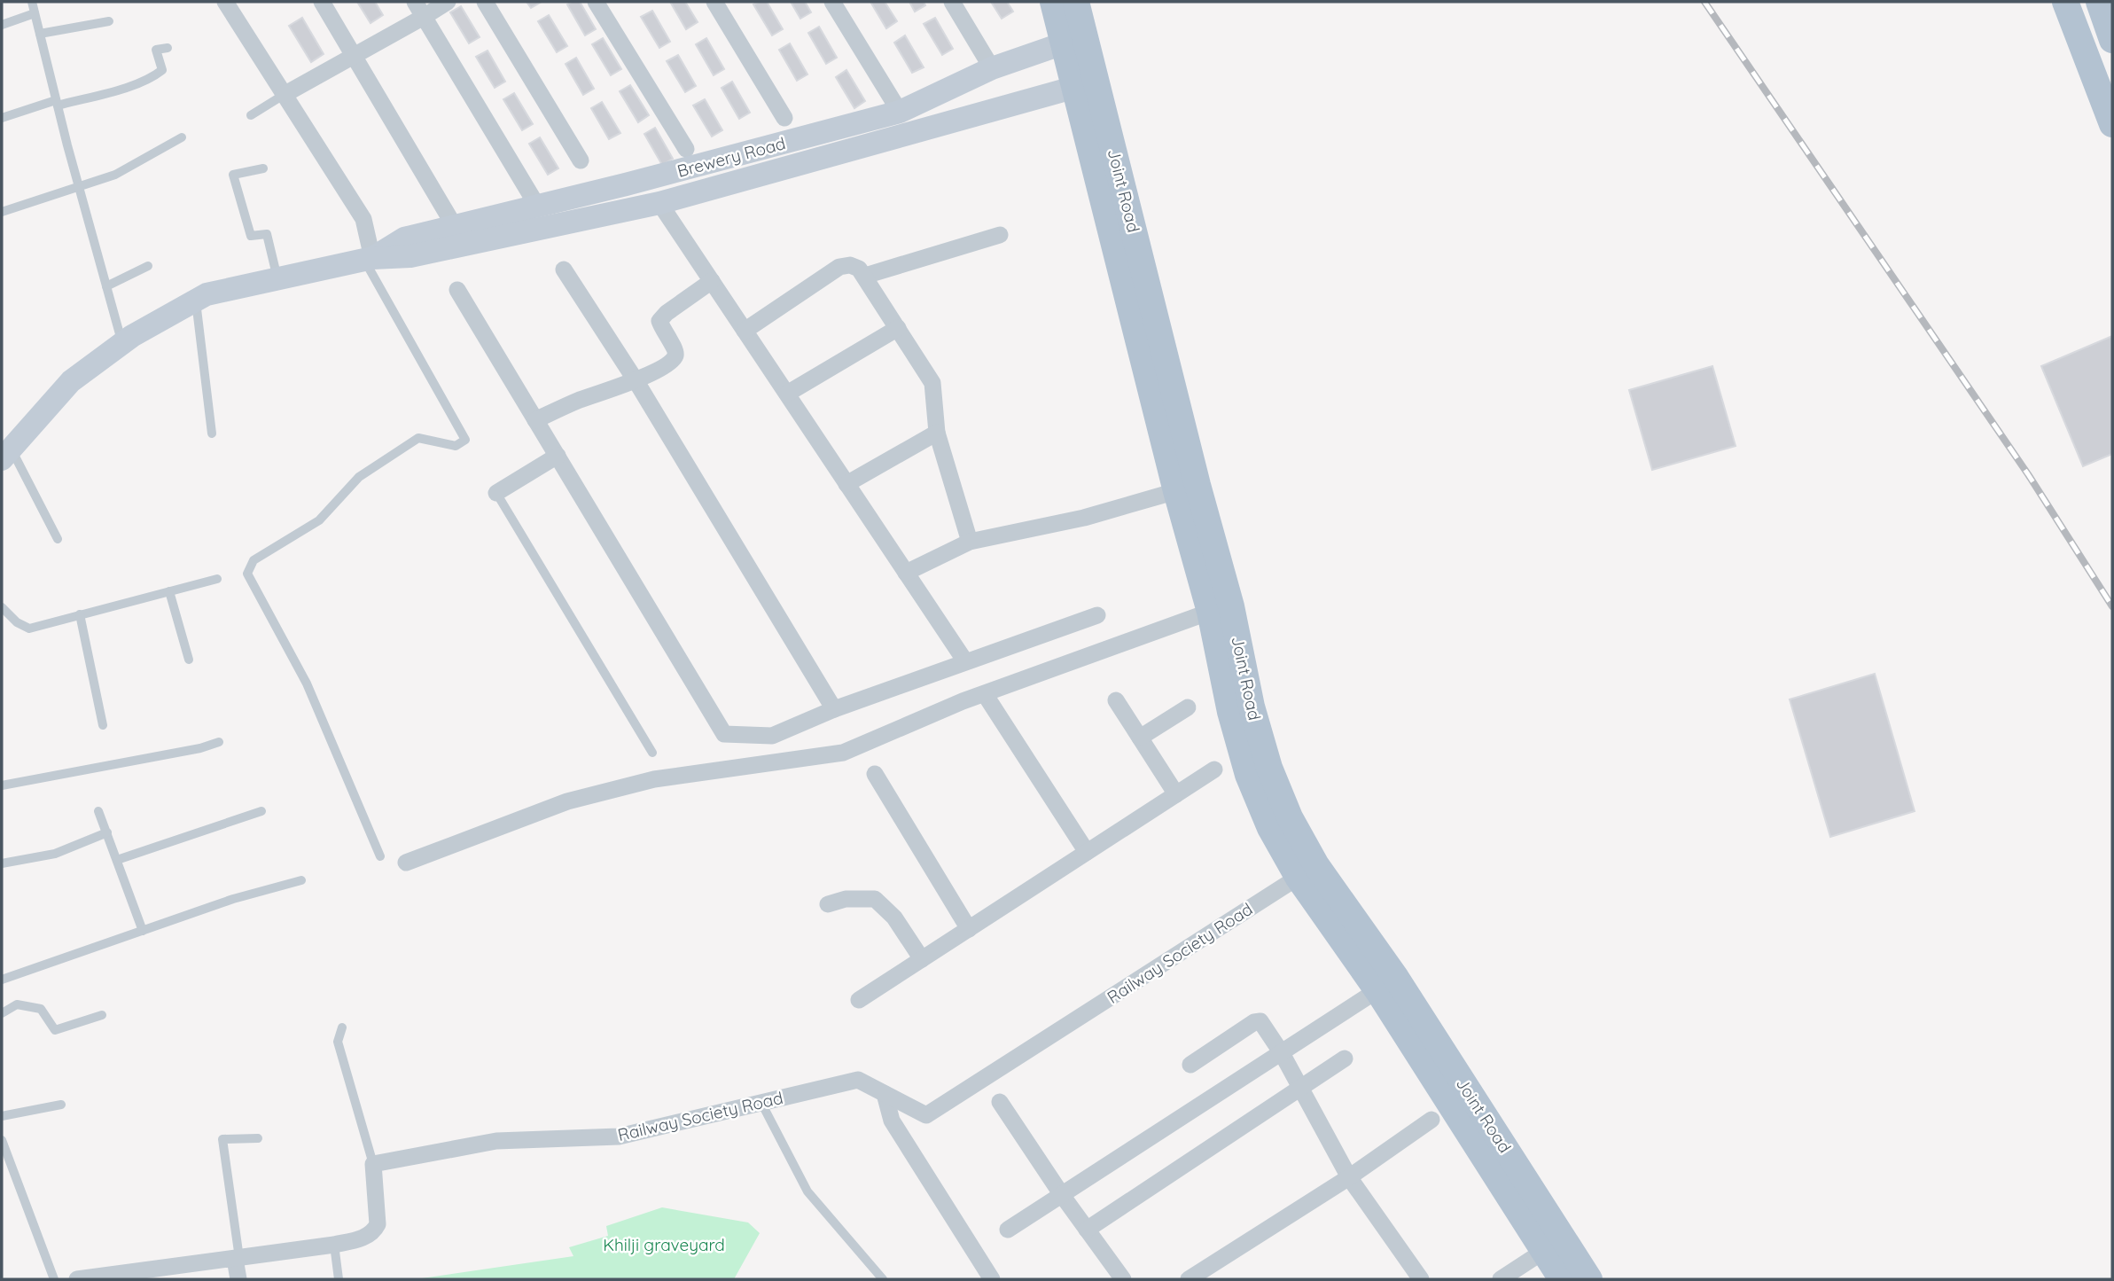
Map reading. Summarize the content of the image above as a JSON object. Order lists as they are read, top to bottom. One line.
{"streets":{"main road":["Brewery Road","Joint Road"],"street":["Railway Society Road"]},"crossings":[["Brewery Road","Joint Road"],["Joint Road","Railway Society Road"]],"parks":["Khilji graveyard"]}
